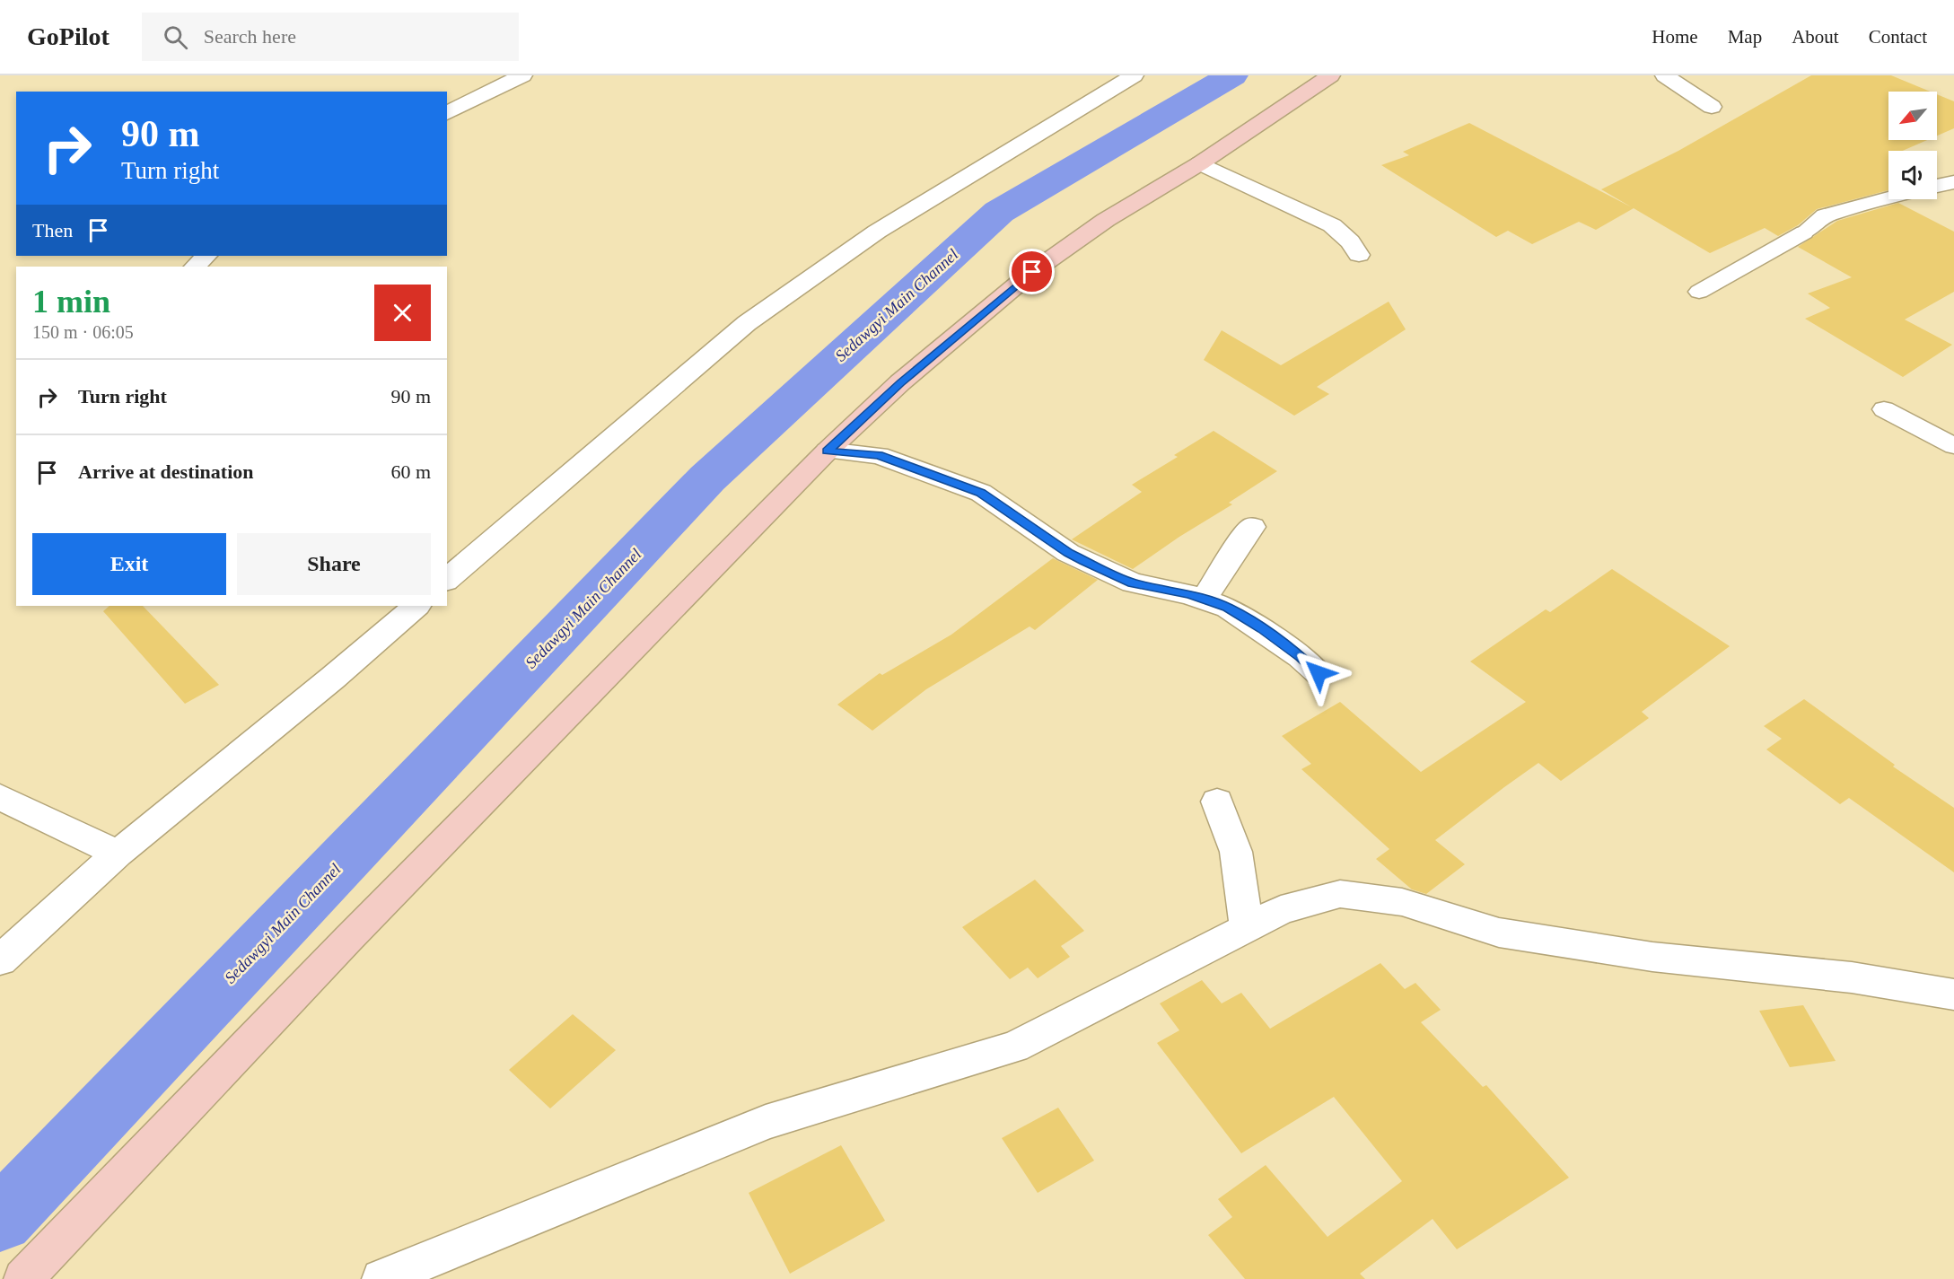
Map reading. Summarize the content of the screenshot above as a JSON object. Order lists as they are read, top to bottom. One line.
{"water":["Sedawgyi Main Channel"],"north":"bottom left","page":{"header":"GoPilot","search":"Search here","nav":["Home","Map","About","Contact"],"turn":["90 m","Turn right"],"then":"Then","heading":["1 min","150 m · 06:05"],"list":[{"name":"Turn right","value":"90 m"},{"name":"Arrive at destination","value":"60 m"}],"buttons":["Exit","Share"]}}
